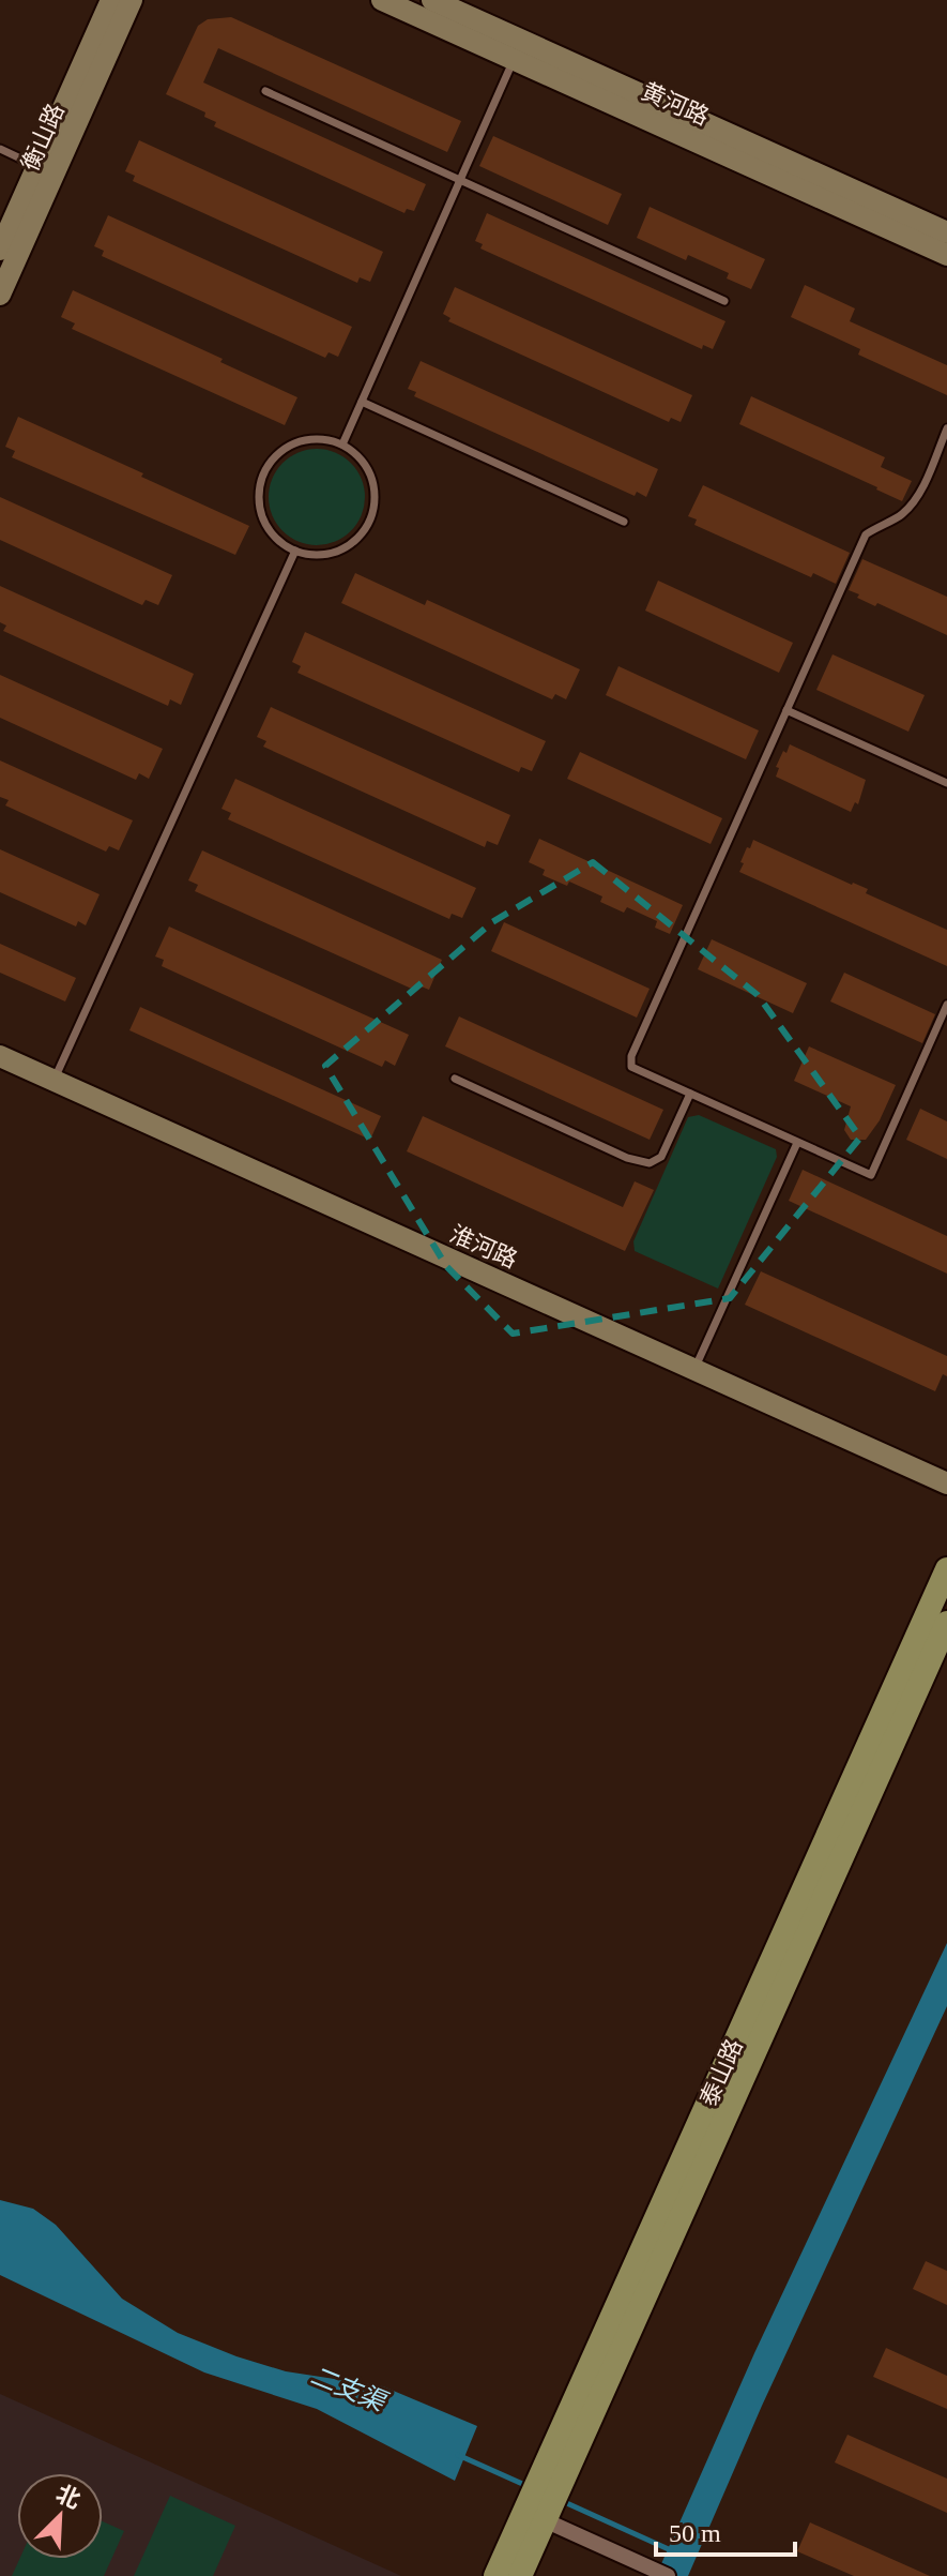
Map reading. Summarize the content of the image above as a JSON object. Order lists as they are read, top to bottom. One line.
{"streets":{"main road":["泰山路"],"street":["黄河路","衡山路","淮河路"]},"water":["二支渠"],"scale_bar":"50 m","north":"top right"}
